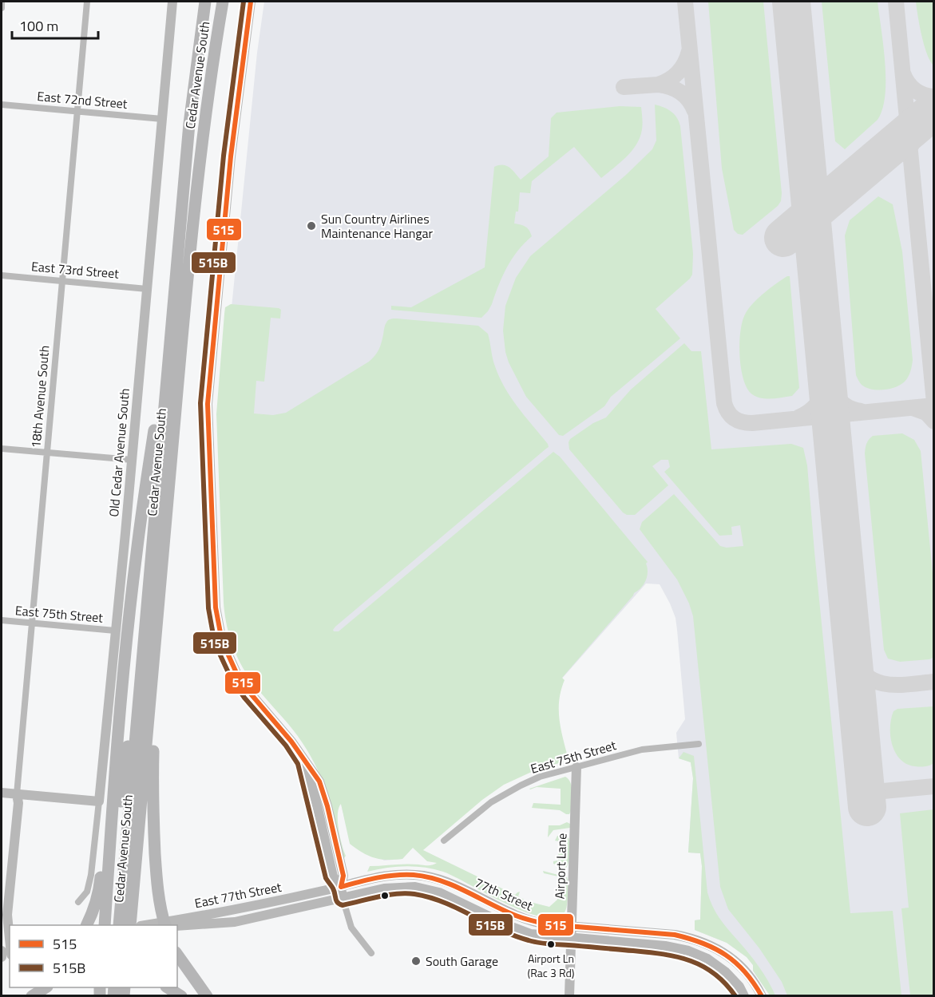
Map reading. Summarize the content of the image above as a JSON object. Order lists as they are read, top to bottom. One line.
{"streets":{"highway":["Cedar Avenue South"],"street":["East 72nd Street","East 73rd Street","18th Avenue South","Old Cedar Avenue South","East 75th Street","Airport Lane","77th Street","East 77th Street"]},"crossings":[["East 72nd Street","18th Avenue South"],["East 72nd Street","Old Cedar Avenue South"],["East 73rd Street","18th Avenue South"],["East 73rd Street","Old Cedar Avenue South"],["18th Avenue South","East 75th Street"],["Old Cedar Avenue South","East 75th Street"],["East 75th Street","Airport Lane"],["Airport Lane","77th Street"],["77th Street","East 77th Street"]],"places":["Sun Country Airlines Maintenance Hangar","Airport Ln (Rac 3 Rd)","South Garage"],"lines":["transit line 515","transit line 515B"],"legend":["515","515B"],"scale_bar":"100 m"}
